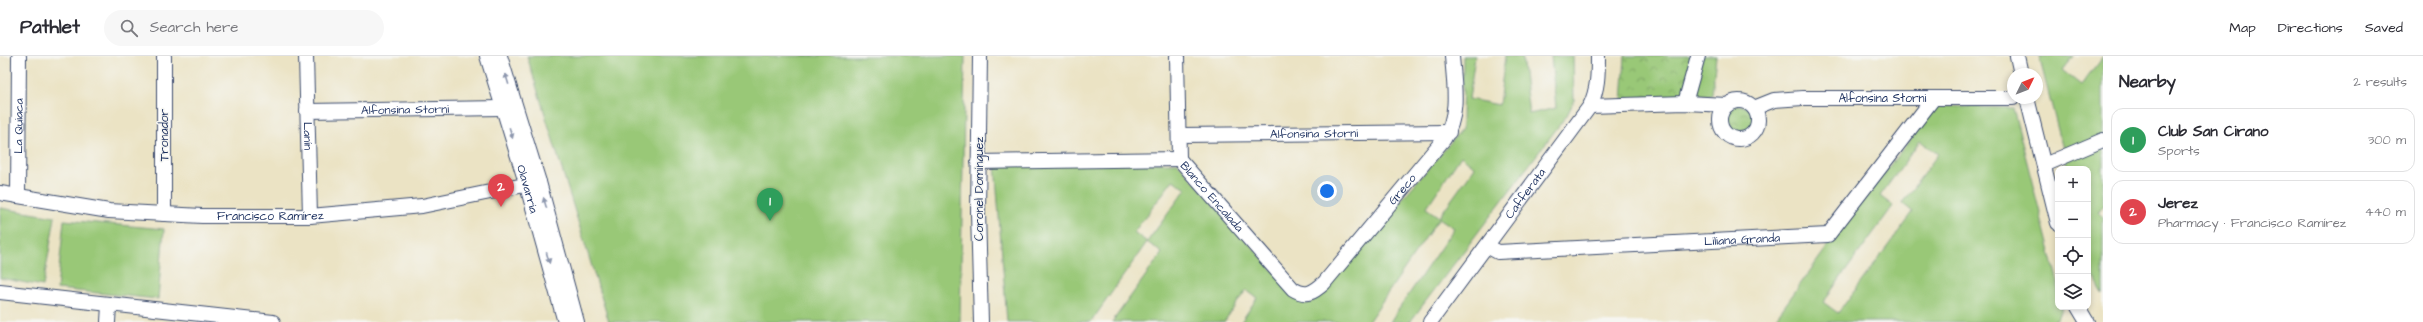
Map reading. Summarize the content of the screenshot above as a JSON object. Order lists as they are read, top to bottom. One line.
{"streets":{"street":["Alfonsina Storni","La Quiaca","Tronador","Lanín","Olavarría","Coronel Domínguez","Greco","Cafferata","Blanco Encalada","Francisco Ramírez","Liliana Granda"]},"crossings":[["Alfonsina Storni","Lanín"],["Alfonsina Storni","Olavarría"],["Alfonsina Storni","Greco"],["Alfonsina Storni","Blanco Encalada"],["Alfonsina Storni","Liliana Granda"],["La Quiaca","Francisco Ramírez"],["Tronador","Francisco Ramírez"],["Lanín","Francisco Ramírez"],["Olavarría","Francisco Ramírez"],["Greco","Blanco Encalada"],["Cafferata","Liliana Granda"]],"north":"top right","page":{"header":"Pathlet","search":"Search here","nav":["Map","Directions","Saved"],"heading":["Nearby","2 results"],"list":[{"mark":"1","name":"Club San Cirano","note":"Sports","value":"300 m"},{"mark":"2","name":"Jerez","note":"Pharmacy · Francisco Ramírez","value":"440 m"}],"map_buttons":["+","−"],"pins":["2","1"]}}
